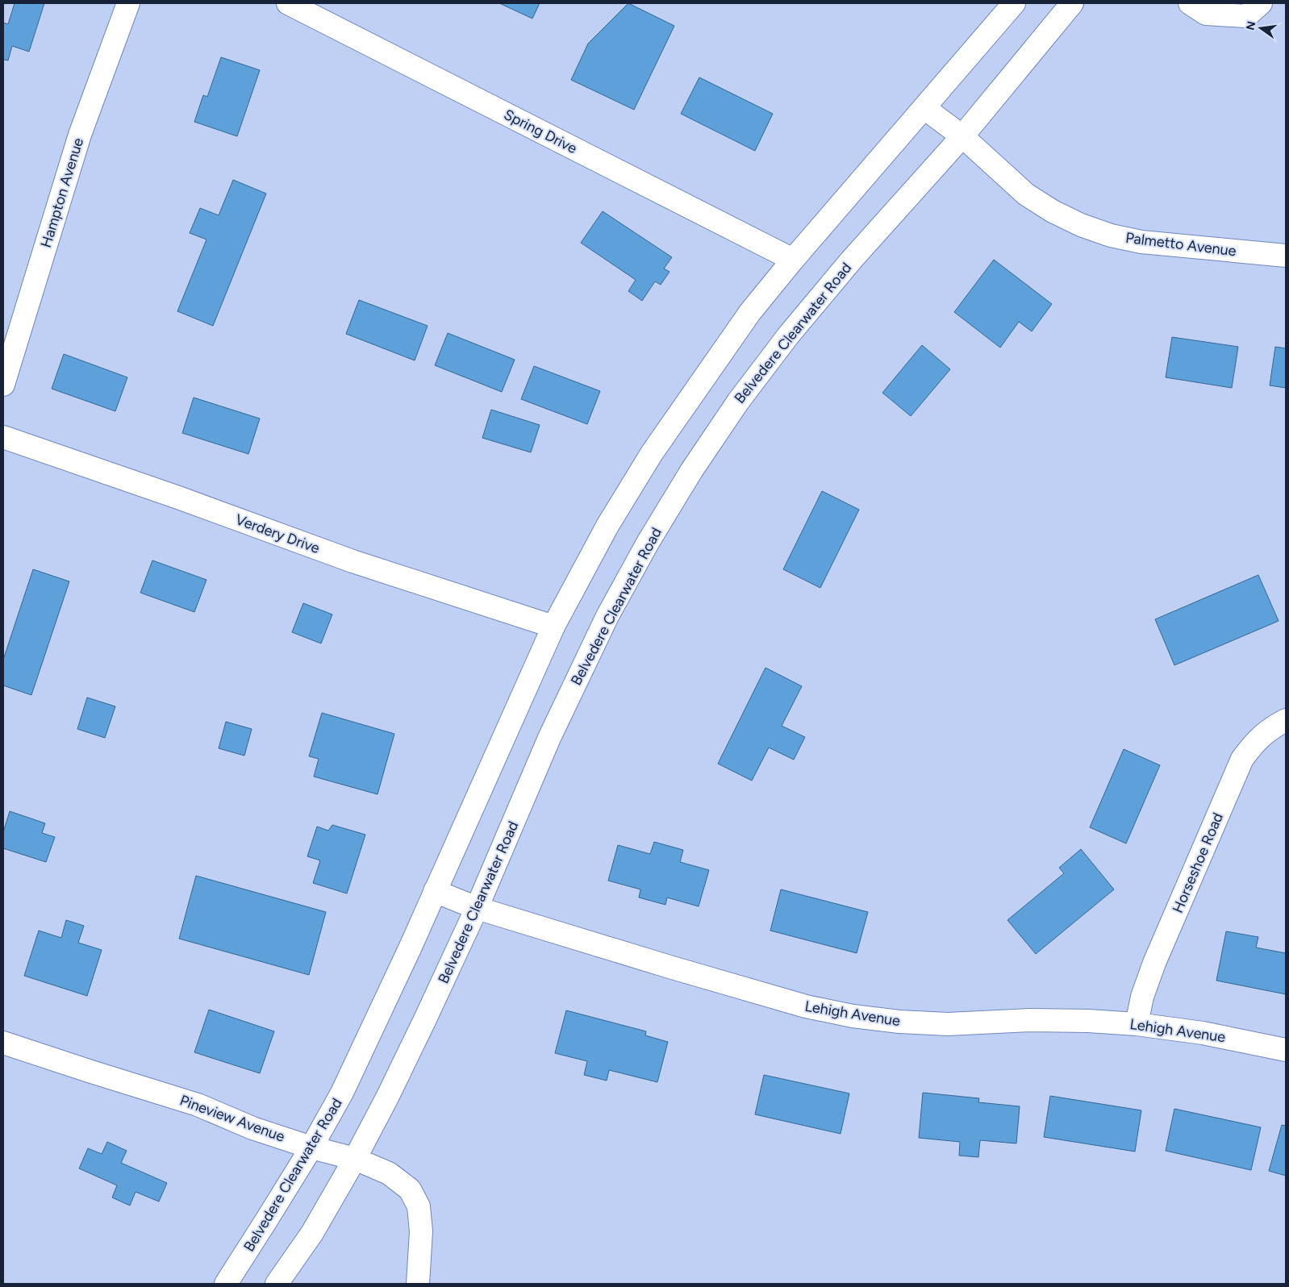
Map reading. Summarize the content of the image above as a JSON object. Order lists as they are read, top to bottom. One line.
{"streets":{"street":["Spring Drive","Hampton Avenue","Palmetto Avenue","Belvedere Clearwater Road","Verdery Drive","Horseshoe Road","Lehigh Avenue","Pineview Avenue"]},"crossings":[["Spring Drive","Belvedere Clearwater Road"],["Palmetto Avenue","Belvedere Clearwater Road"],["Belvedere Clearwater Road","Verdery Drive"],["Belvedere Clearwater Road","Lehigh Avenue"],["Belvedere Clearwater Road","Pineview Avenue"],["Horseshoe Road","Lehigh Avenue"]],"north":"left"}
